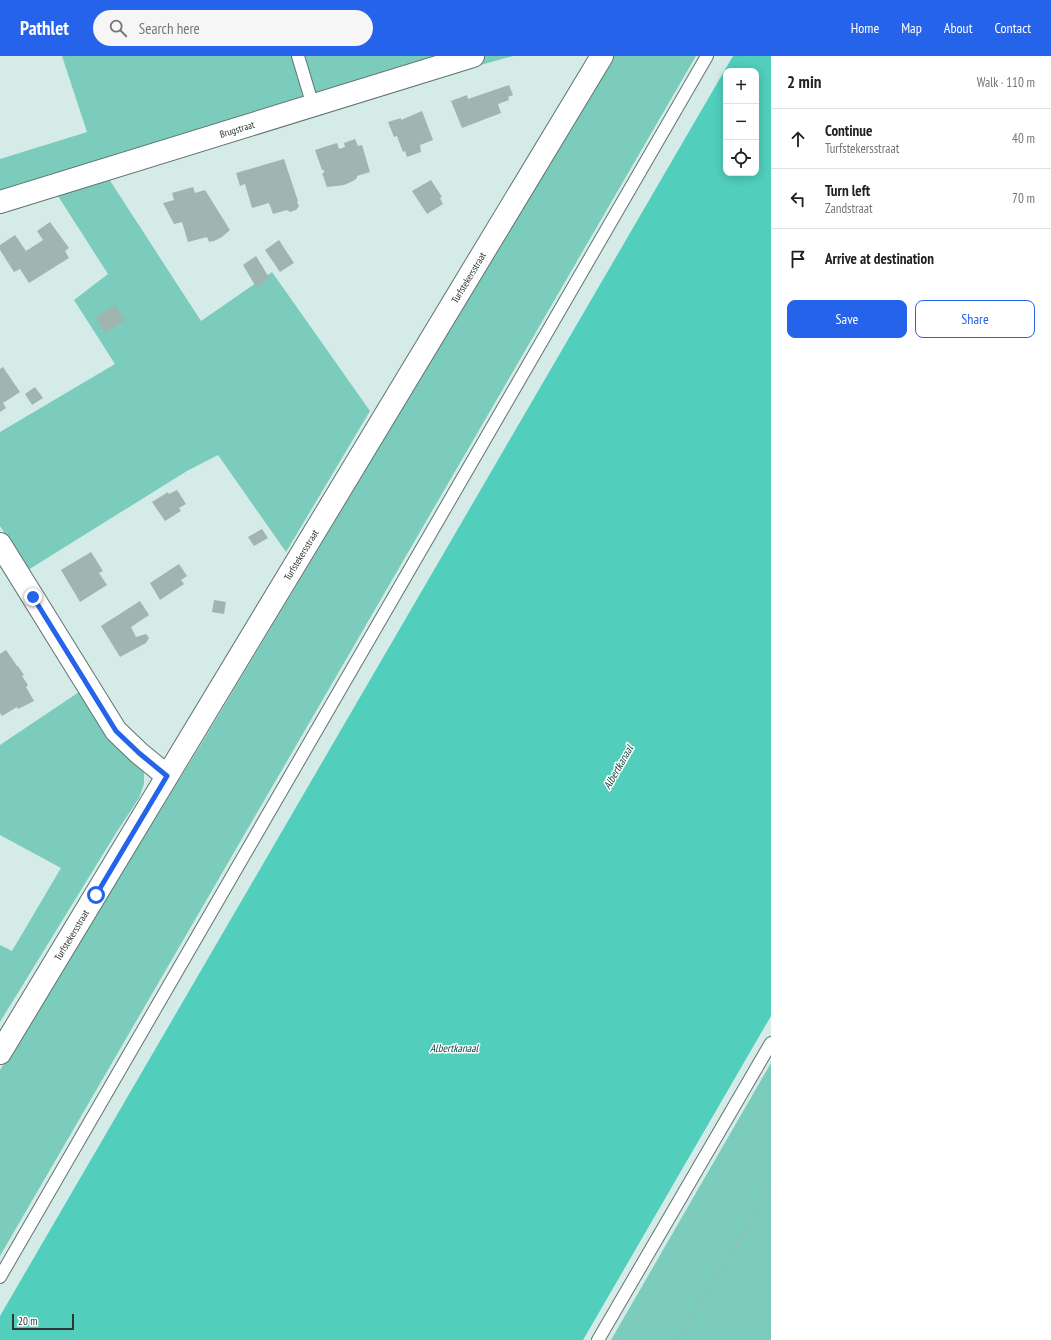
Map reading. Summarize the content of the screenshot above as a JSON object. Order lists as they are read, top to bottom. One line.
{"streets":{"street":["Brugstraat","Turfstekersstraat"]},"water":["Albertkanaal"],"scale_bar":"20 m","page":{"header":"Pathlet","search":"Search here","nav":["Home","Map","About","Contact"],"heading":["2 min","Walk · 110 m"],"map_buttons":["+","−"],"list":[["Continue","Turfstekersstraat","40 m"],["Turn left","Zandstraat","70 m"],"Arrive at destination"],"buttons":["Save","Share"],"scale":"20 m"}}
